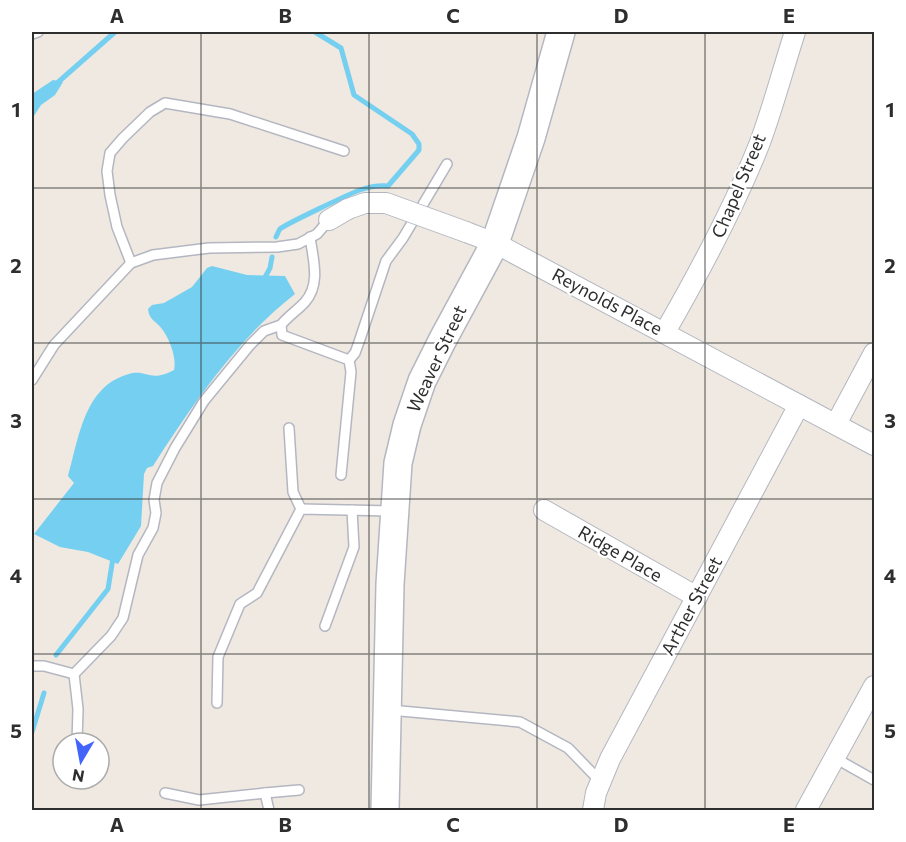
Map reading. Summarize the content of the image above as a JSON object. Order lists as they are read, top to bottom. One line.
{"streets":{"street":["Chapel Street","Reynolds Place","Weaver Street","Ridge Place","Arther Street"]},"crossings":[["Chapel Street","Reynolds Place"],["Reynolds Place","Weaver Street"],["Reynolds Place","Arther Street"],["Ridge Place","Arther Street"]],"north":"bottom","grid":{"columns":["A","B","C","D","E"],"rows":["1","2","3","4","5"]}}
